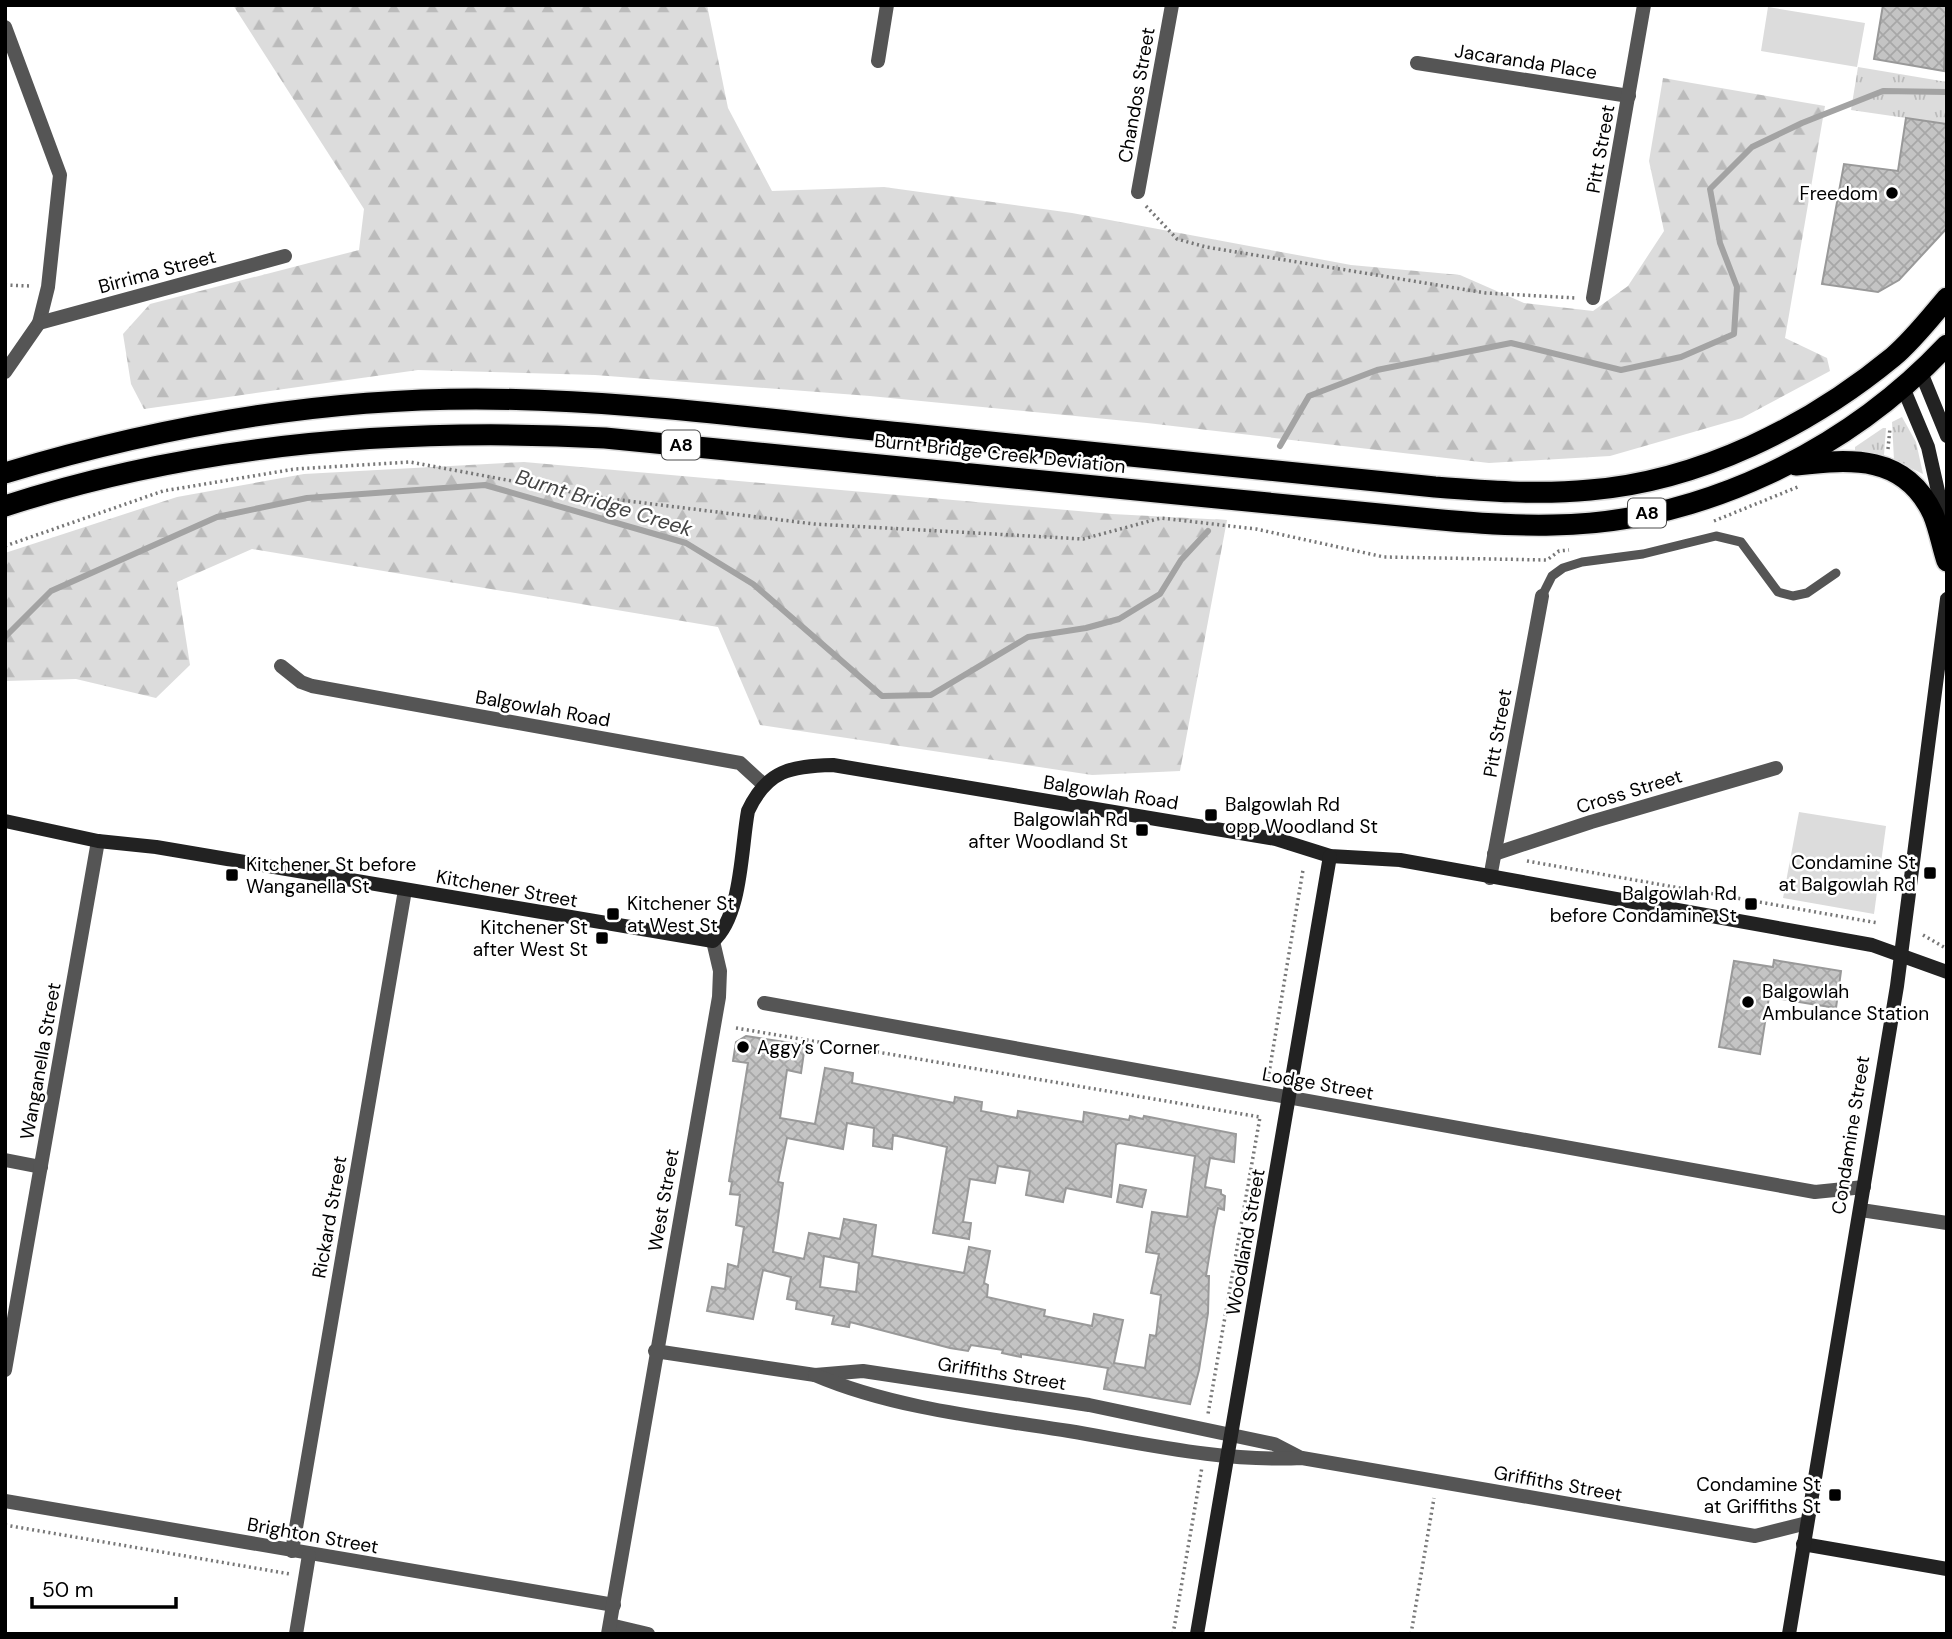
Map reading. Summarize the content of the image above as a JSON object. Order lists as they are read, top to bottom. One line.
{"streets":{"highway":["A8","Burnt Bridge Creek Deviation"],"street":["Jacaranda Place","Chandos Street","Pitt Street","Birrima Street","Balgowlah Road","Cross Street","Kitchener Street","Wanganella Street","Lodge Street","Condamine Street","West Street","Rickard Street","Woodland Street","Griffiths Street","Brighton Street"]},"crossings":[["Jacaranda Place","Pitt Street"],["Pitt Street","Balgowlah Road"],["Pitt Street","Cross Street"],["A8","Burnt Bridge Creek Deviation"],["Balgowlah Road","Condamine Street"],["Balgowlah Road","Woodland Street"],["Kitchener Street","Wanganella Street"],["Kitchener Street","West Street"],["Kitchener Street","Rickard Street"],["Lodge Street","Condamine Street"],["Lodge Street","Woodland Street"],["Condamine Street","Griffiths Street"],["West Street","Griffiths Street"],["West Street","Brighton Street"],["Rickard Street","Brighton Street"],["Woodland Street","Griffiths Street"]],"water":["Burnt Bridge Creek"],"places":{"other":["Freedom","Balgowlah Ambulance Station","Aggy’s Corner"],"transit":["Balgowlah Rd opp Woodland St","Balgowlah Rd after Woodland St","Condamine St at Balgowlah Rd","Kitchener St before Wanganella St","Balgowlah Rd before Condamine St","Kitchener St at West St","Kitchener St after West St","Condamine St at Griffiths St"]},"scale_bar":"50 m"}
